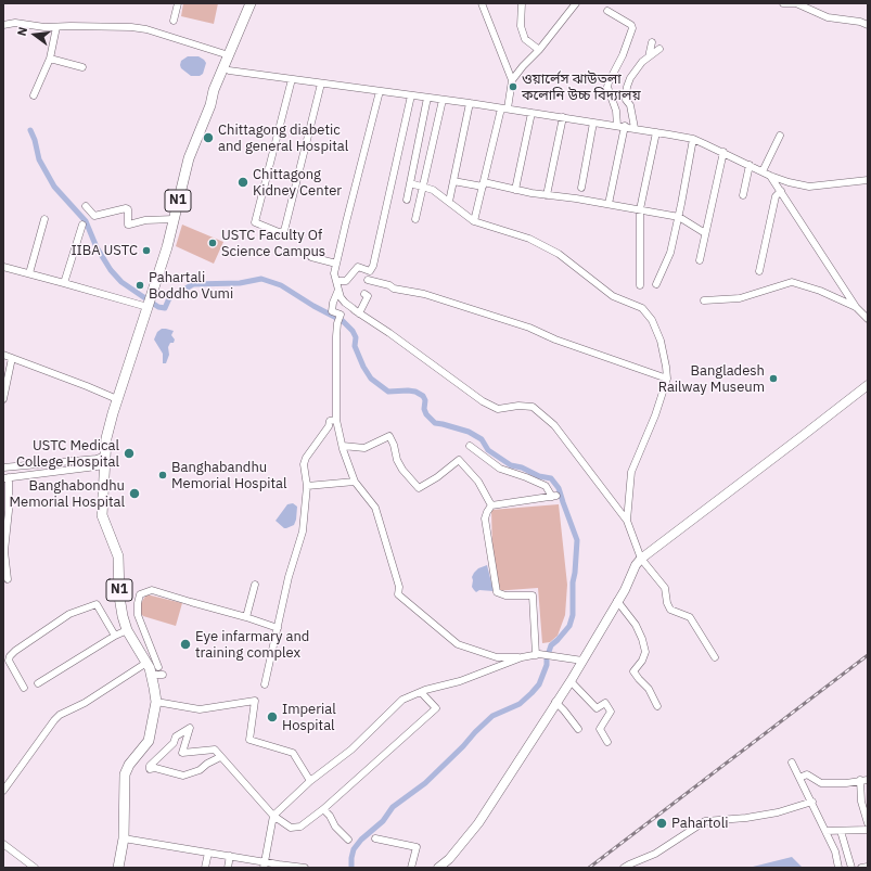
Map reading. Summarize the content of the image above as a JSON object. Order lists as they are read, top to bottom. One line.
{"streets":{"highway":["N1"]},"places":["ওয়ার্লেস ঝাউতলা কলোনি উচ্চ বিদ্যালয়","Chittagong diabetic and general Hospital","Chittagong Kidney Center","USTC Faculty Of Science Campus","IIBA USTC","Pahartali Boddho Vumi","Bangladesh Railway Museum","USTC Medical College Hospital","Banghabandhu Memorial Hospital","Banghabondhu Memorial Hospital","Eye infarmary and training complex","Imperial Hospital","Pahartoli"],"north":"left"}
